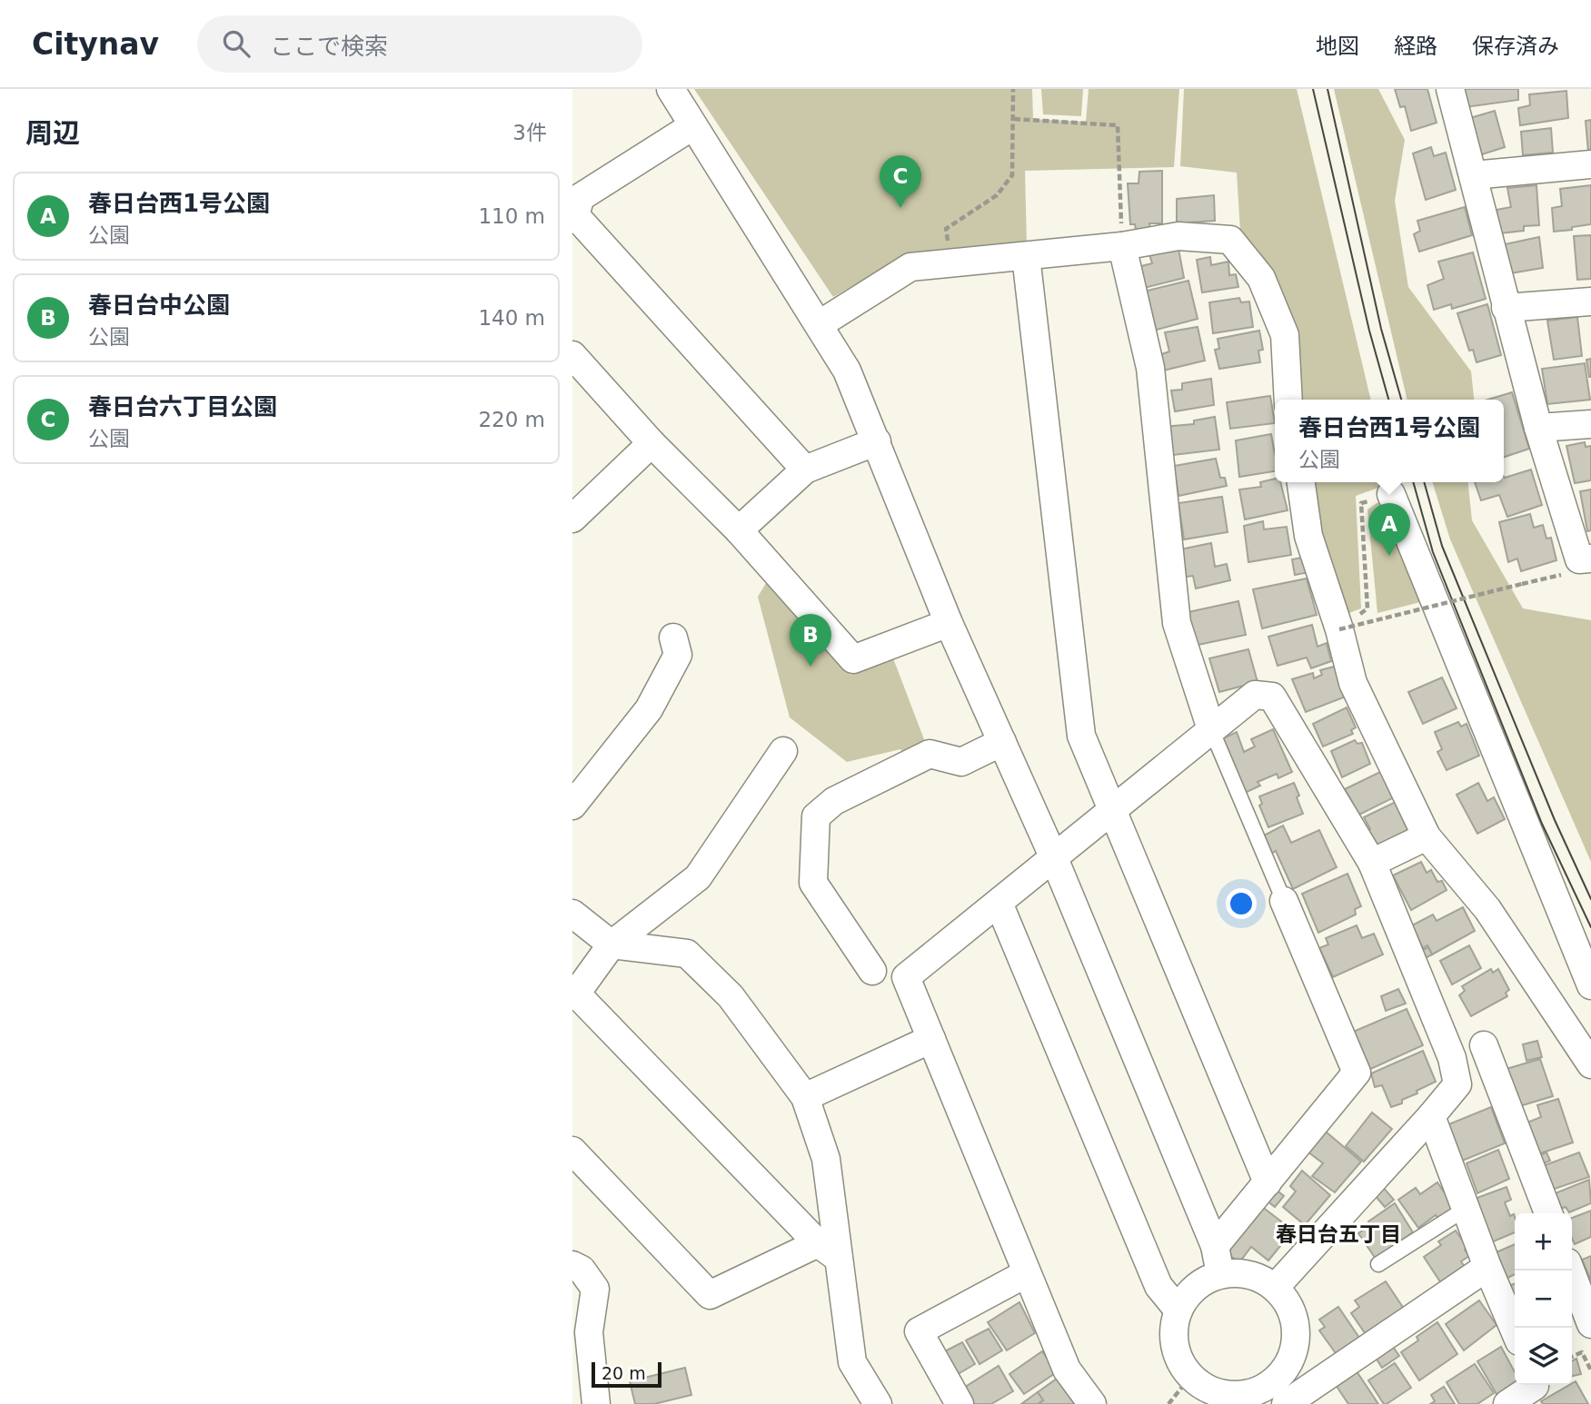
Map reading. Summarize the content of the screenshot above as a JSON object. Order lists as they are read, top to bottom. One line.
{"districts":["春日台五丁目"],"scale_bar":"20 m","page":{"header":"Citynav","search":"ここで検索","nav":["地図","経路","保存済み"],"heading":["周辺","3件"],"pins":["C","A","B"],"list":[{"mark":"A","name":"春日台西1号公園","note":"公園","value":"110 m"},{"mark":"B","name":"春日台中公園","note":"公園","value":"140 m"},{"mark":"C","name":"春日台六丁目公園","note":"公園","value":"220 m"}],"popup":["春日台西1号公園","公園"],"map_buttons":["+","−"],"scale":"20 m"}}
